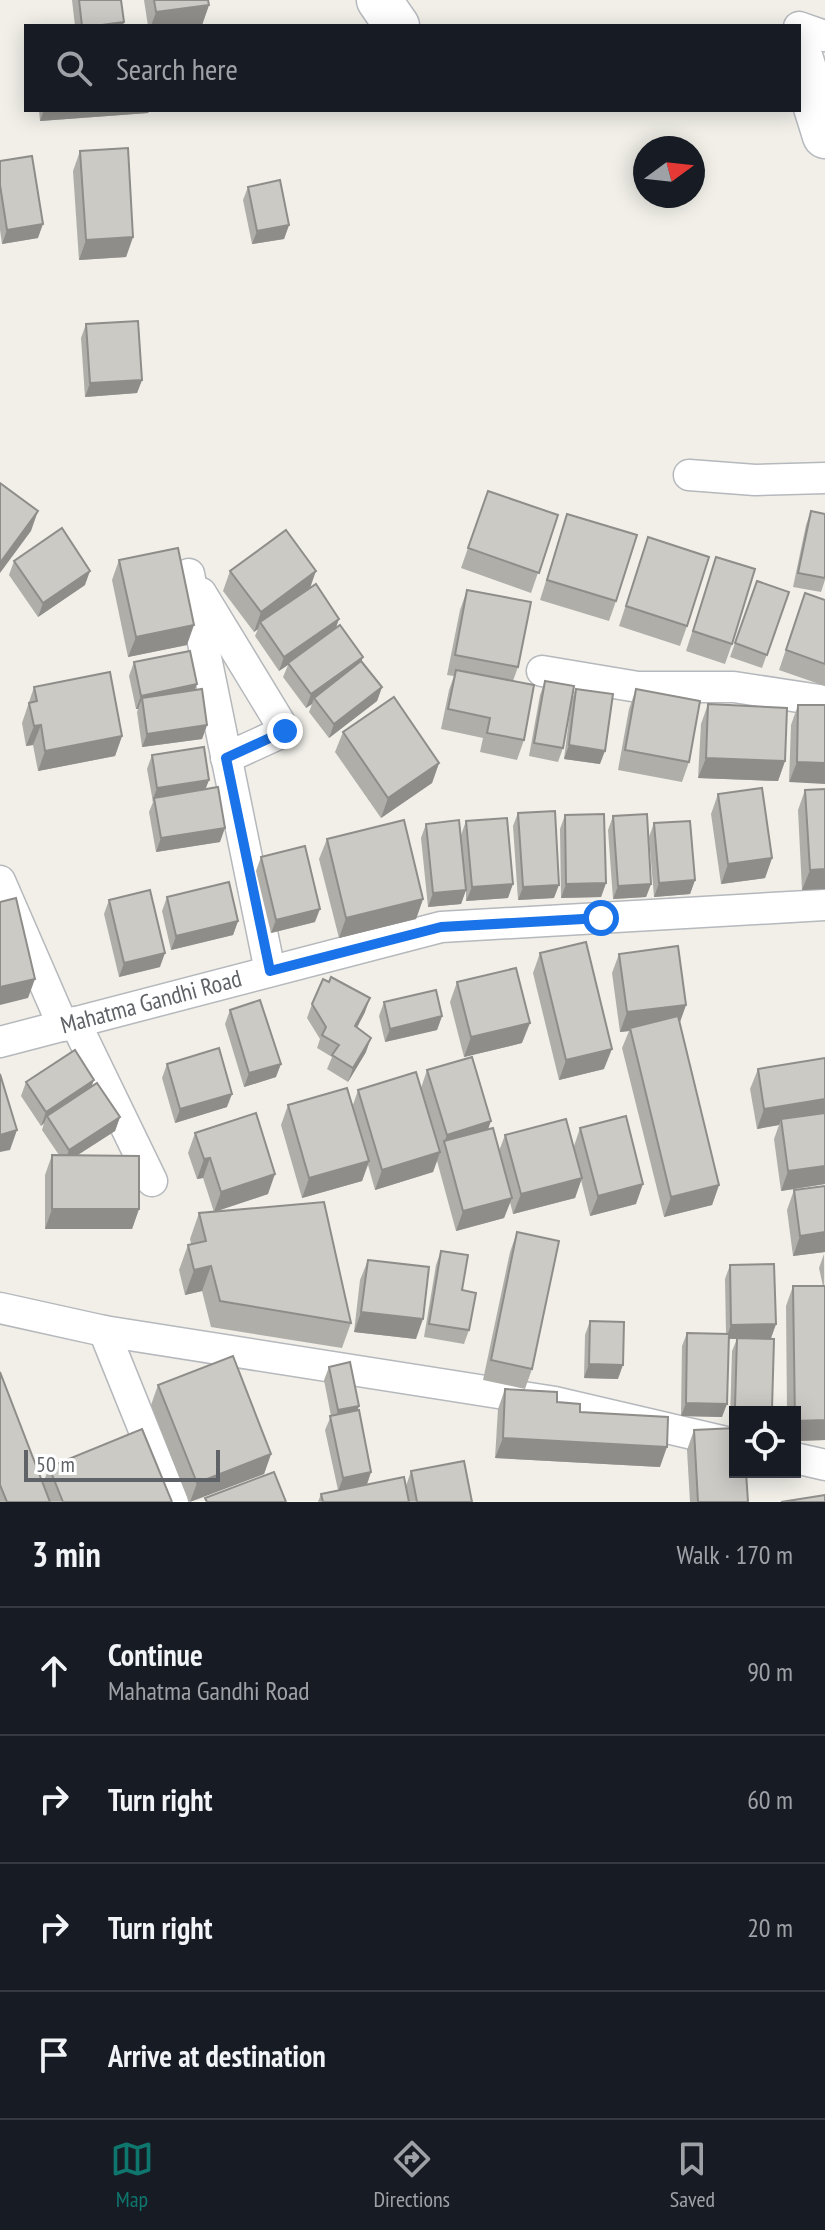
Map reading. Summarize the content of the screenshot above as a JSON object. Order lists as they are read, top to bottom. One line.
{"streets":{"street":["Mahatma Gandhi Road"]},"scale_bar":"50 m","north":"right","page":{"search":"Search here","scale":"50 m","heading":["3 min","Walk · 170 m"],"list":[["Continue","Mahatma Gandhi Road","90 m"],["Turn right","60 m"],["Turn right","20 m"],"Arrive at destination"],"nav":["Map","Directions","Saved"]}}
